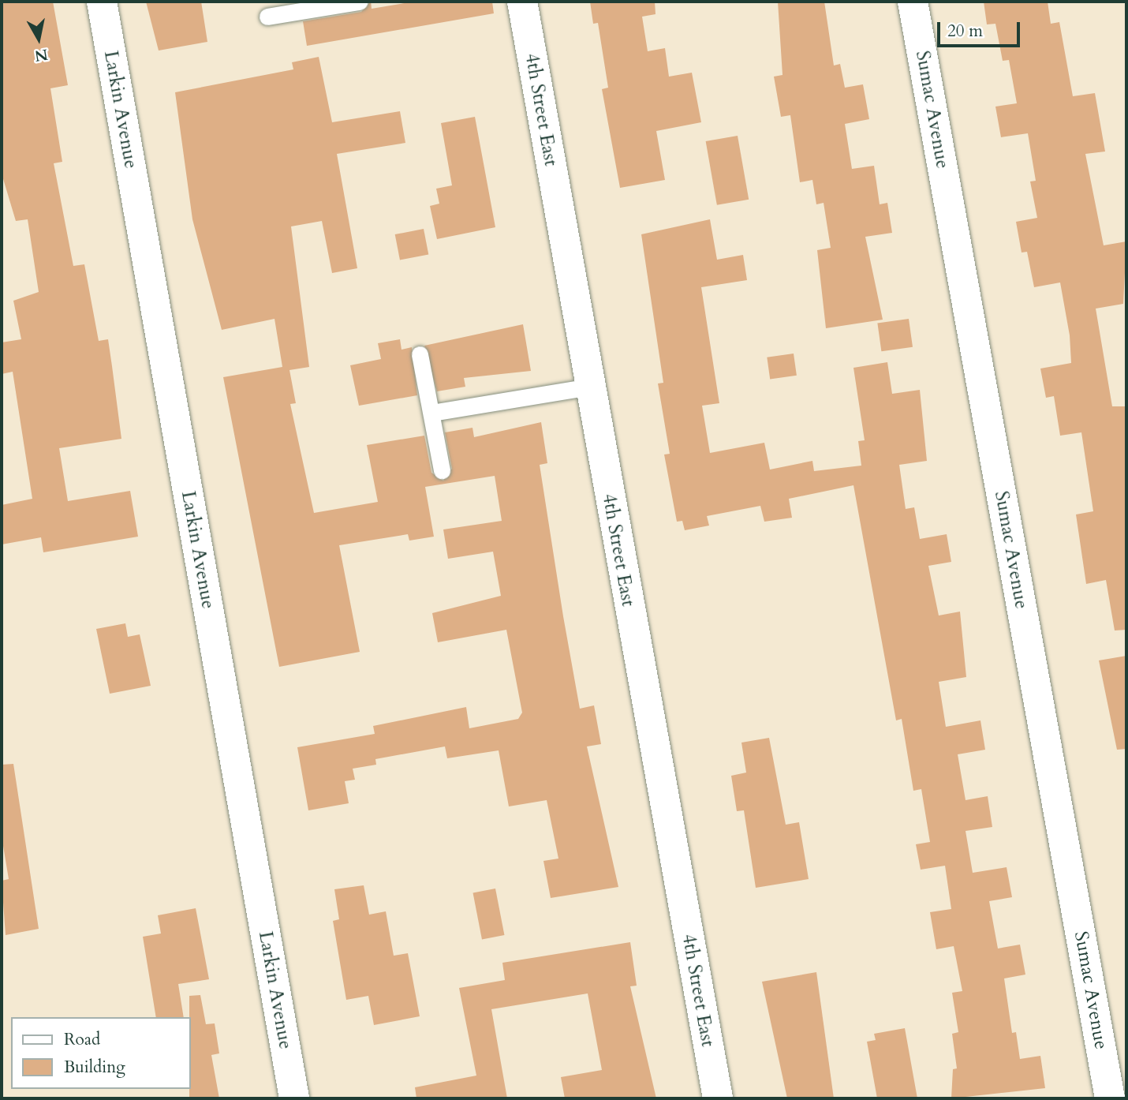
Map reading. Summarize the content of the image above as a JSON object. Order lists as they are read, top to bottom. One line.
{"streets":{"street":["Larkin Avenue","4th Street East","Sumac Avenue"]},"legend":["Road","Building"],"scale_bar":"20 m","north":"bottom"}
